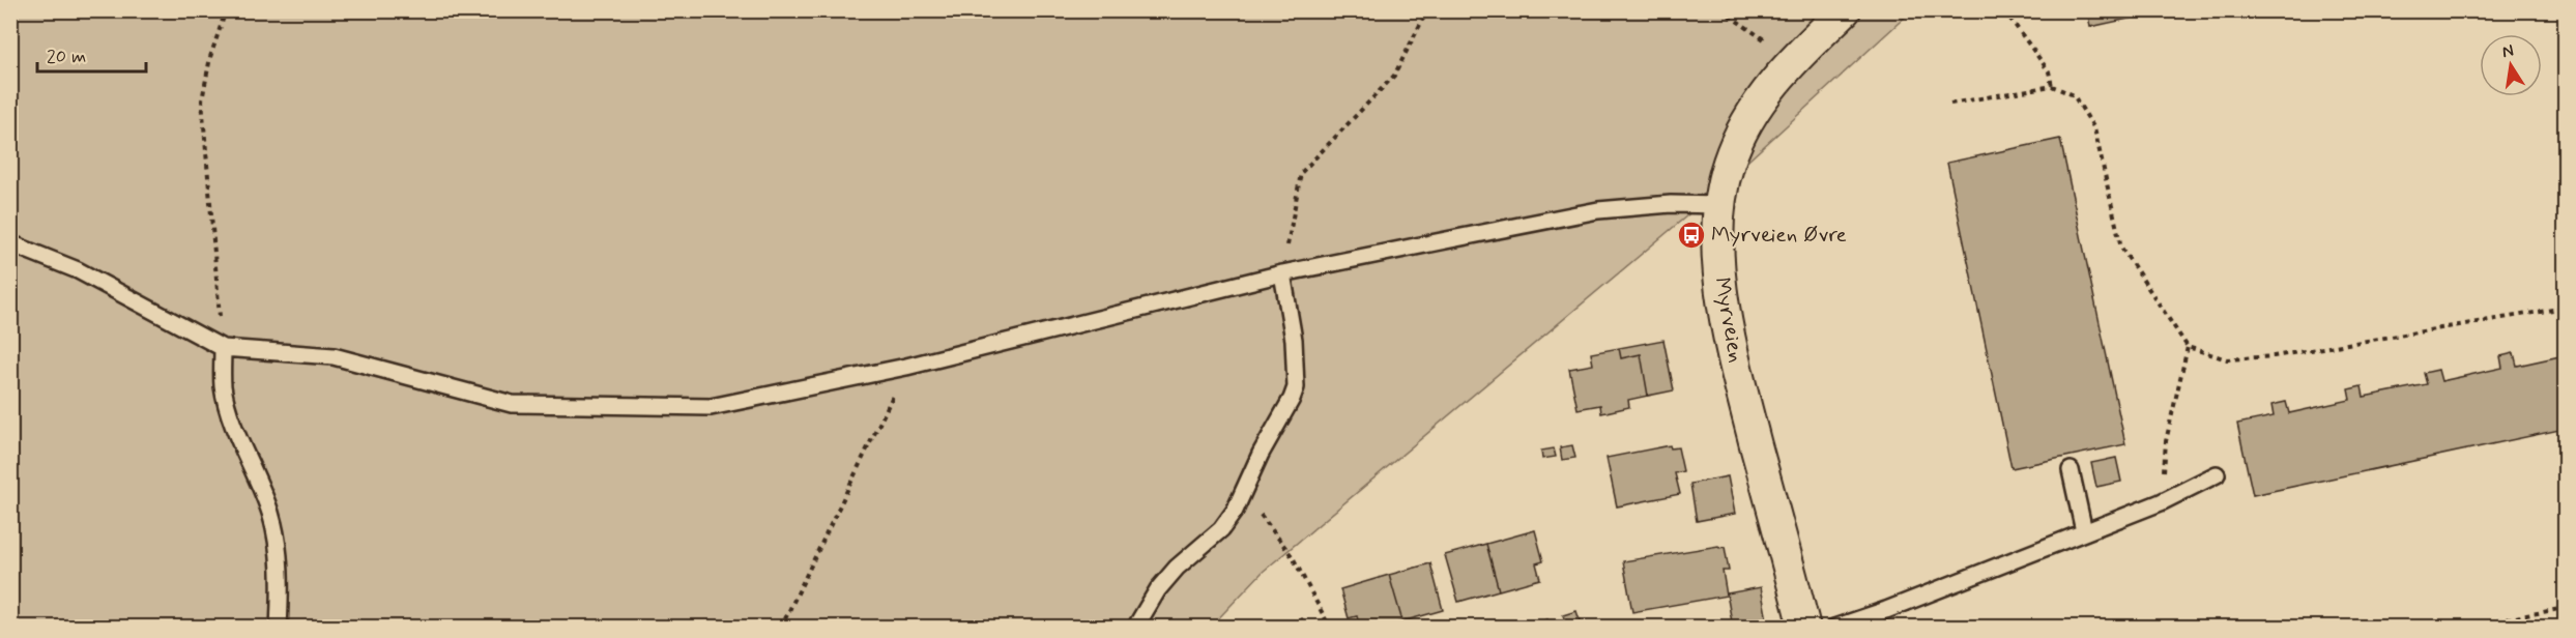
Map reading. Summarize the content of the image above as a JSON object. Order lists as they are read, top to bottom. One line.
{"streets":{"street":["Myrveien"]},"places":{"bus stop":["Myrveien Øvre"]},"scale_bar":"20 m","north":"top"}
